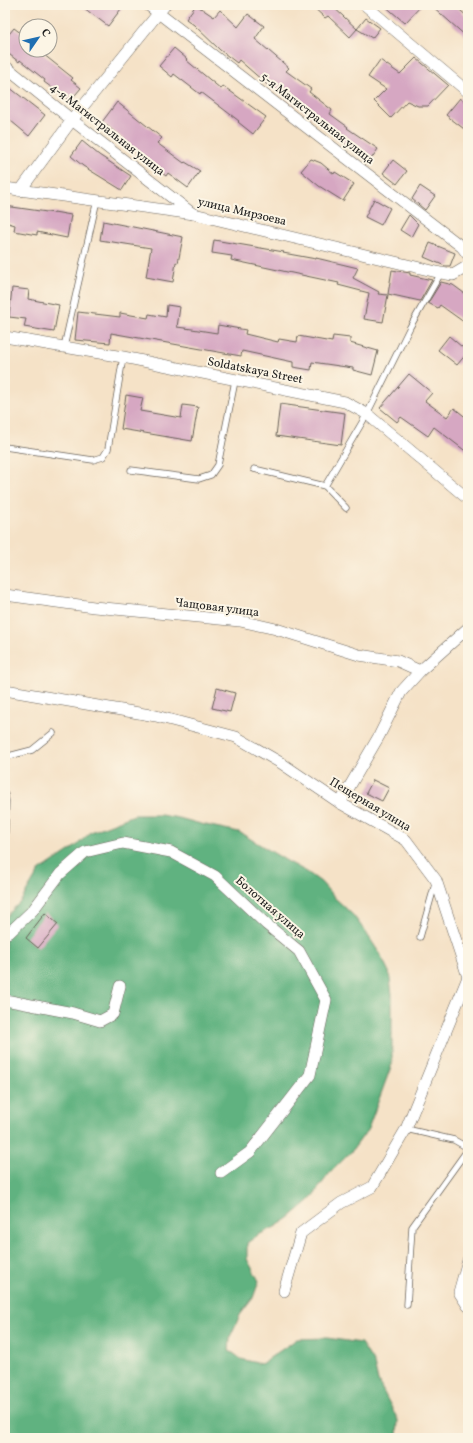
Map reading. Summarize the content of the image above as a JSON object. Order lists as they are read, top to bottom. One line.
{"streets":{"street":["5-я Магистральная улица","4-я Магистральная улица","улица Мирзоева","Soldatskaya Street","Чащовая улица","Пещерная улица","Болотная улица"]},"crossings":[["4-я Магистральная улица","улица Мирзоева"]],"north":"top right"}
